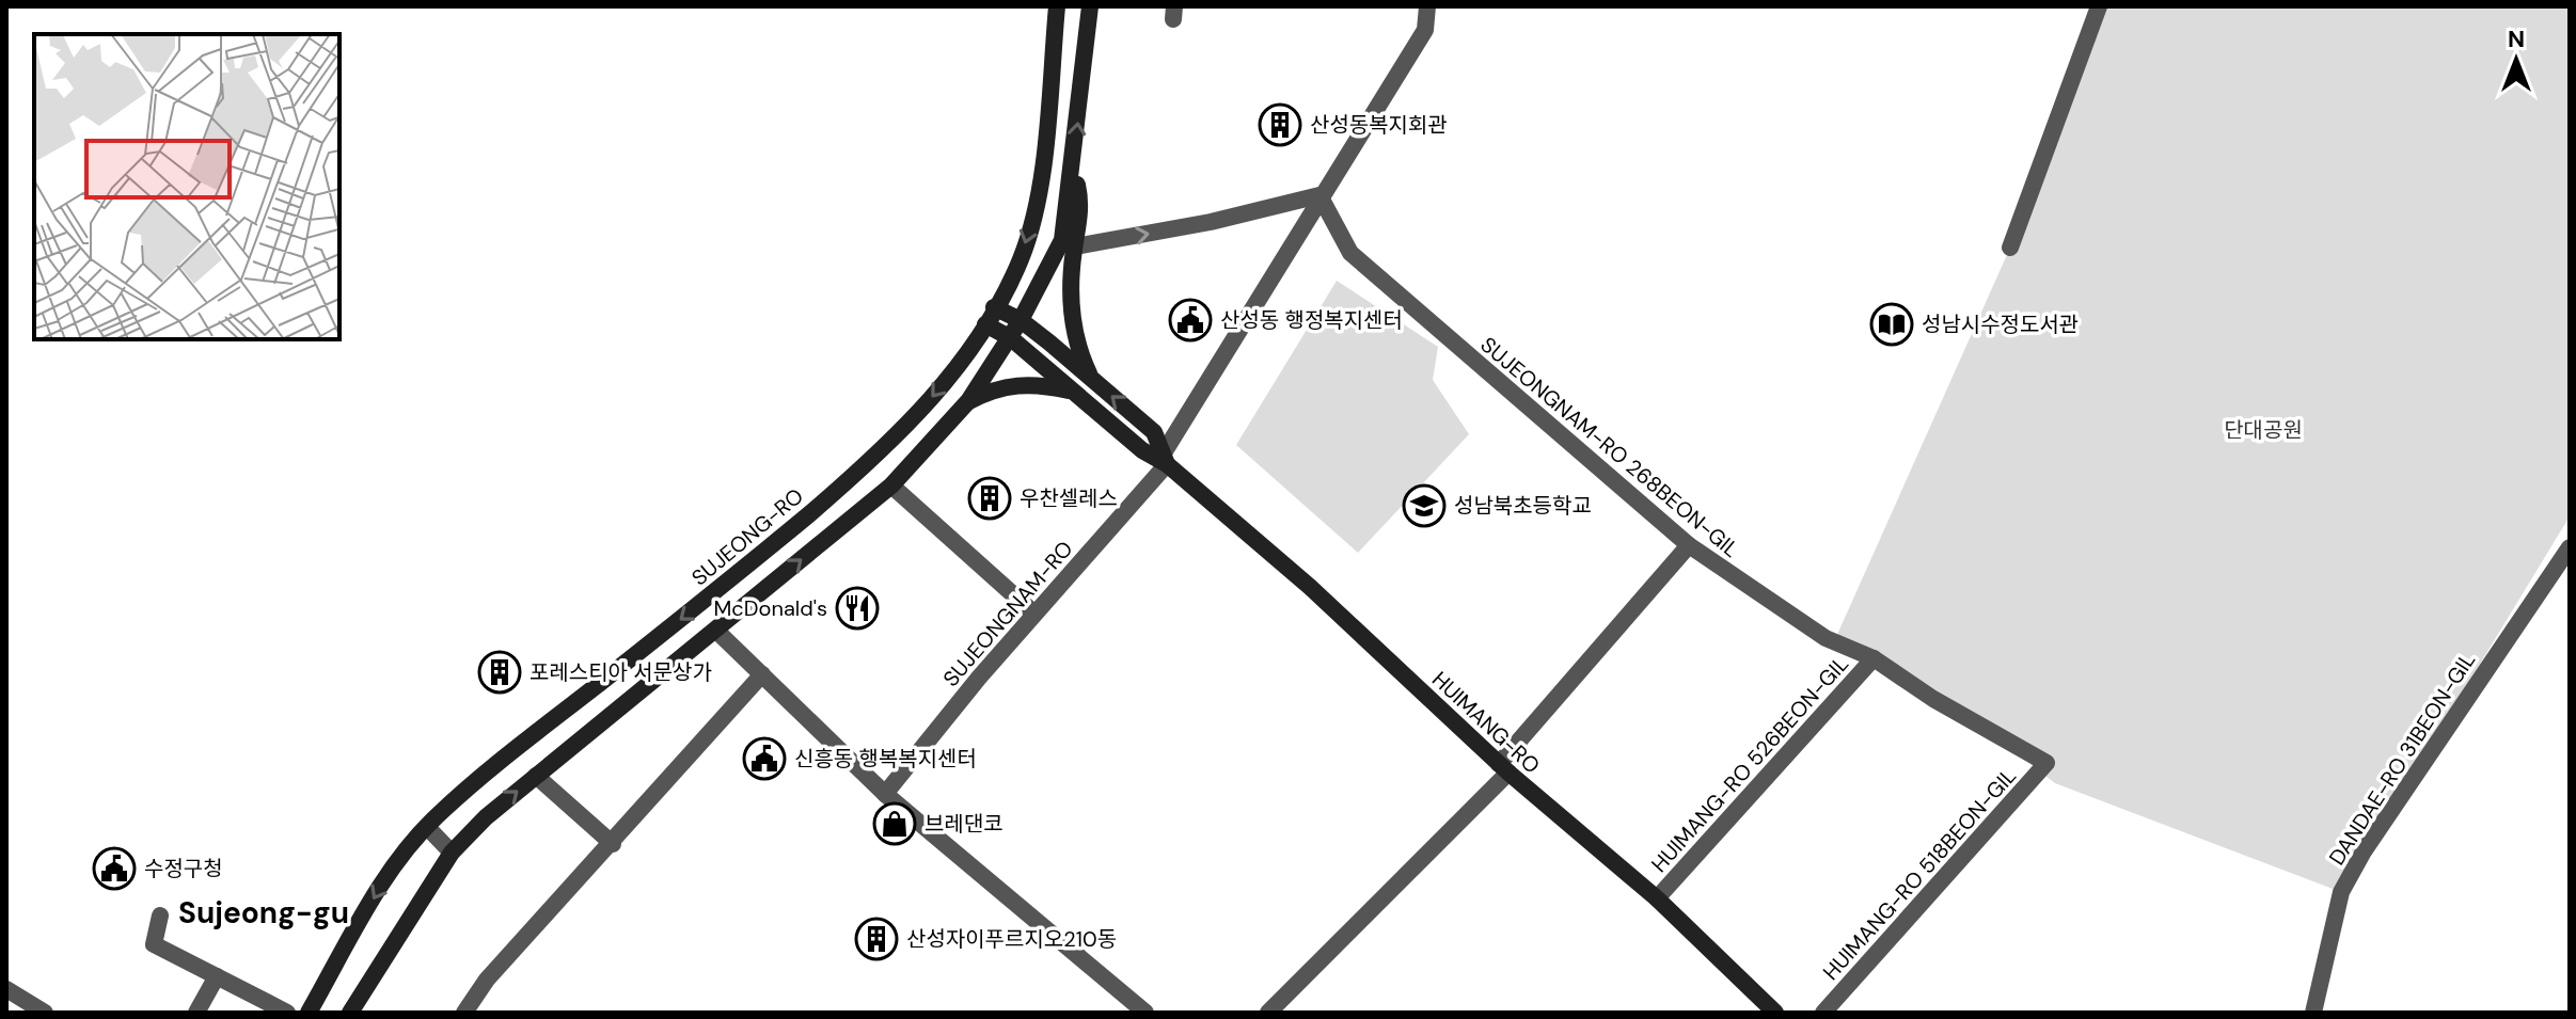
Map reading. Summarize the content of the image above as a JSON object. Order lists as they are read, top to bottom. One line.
{"streets":{"main road":["SUJEONG-RO","HUIMANG-RO"],"street":["SUJEONGNAM-RO 268BEON-GIL","SUJEONGNAM-RO","DANDAE-RO 31BEON-GIL","HUIMANG-RO 526BEON-GIL","HUIMANG-RO 518BEON-GIL"]},"crossings":[["SUJEONGNAM-RO 268BEON-GIL","SUJEONGNAM-RO"],["SUJEONGNAM-RO 268BEON-GIL","HUIMANG-RO 526BEON-GIL"],["SUJEONGNAM-RO 268BEON-GIL","HUIMANG-RO 518BEON-GIL"],["SUJEONG-RO","HUIMANG-RO"],["SUJEONGNAM-RO","HUIMANG-RO"],["HUIMANG-RO","HUIMANG-RO 526BEON-GIL"]],"districts":["Sujeong-gu"],"parks":["단대공원"],"places":{"building":["산성동복지회관","우찬셀레스","포레스티아 서문상가","산성자이푸르지오210동"],"public building":["산성동 행정복지센터","신흥동 행복복지센터","수정구청"],"library":["성남시수정도서관"],"school or university":["성남북초등학교"],"restaurant":["McDonald's"],"shop":["브레댄코"]},"north":"top"}
